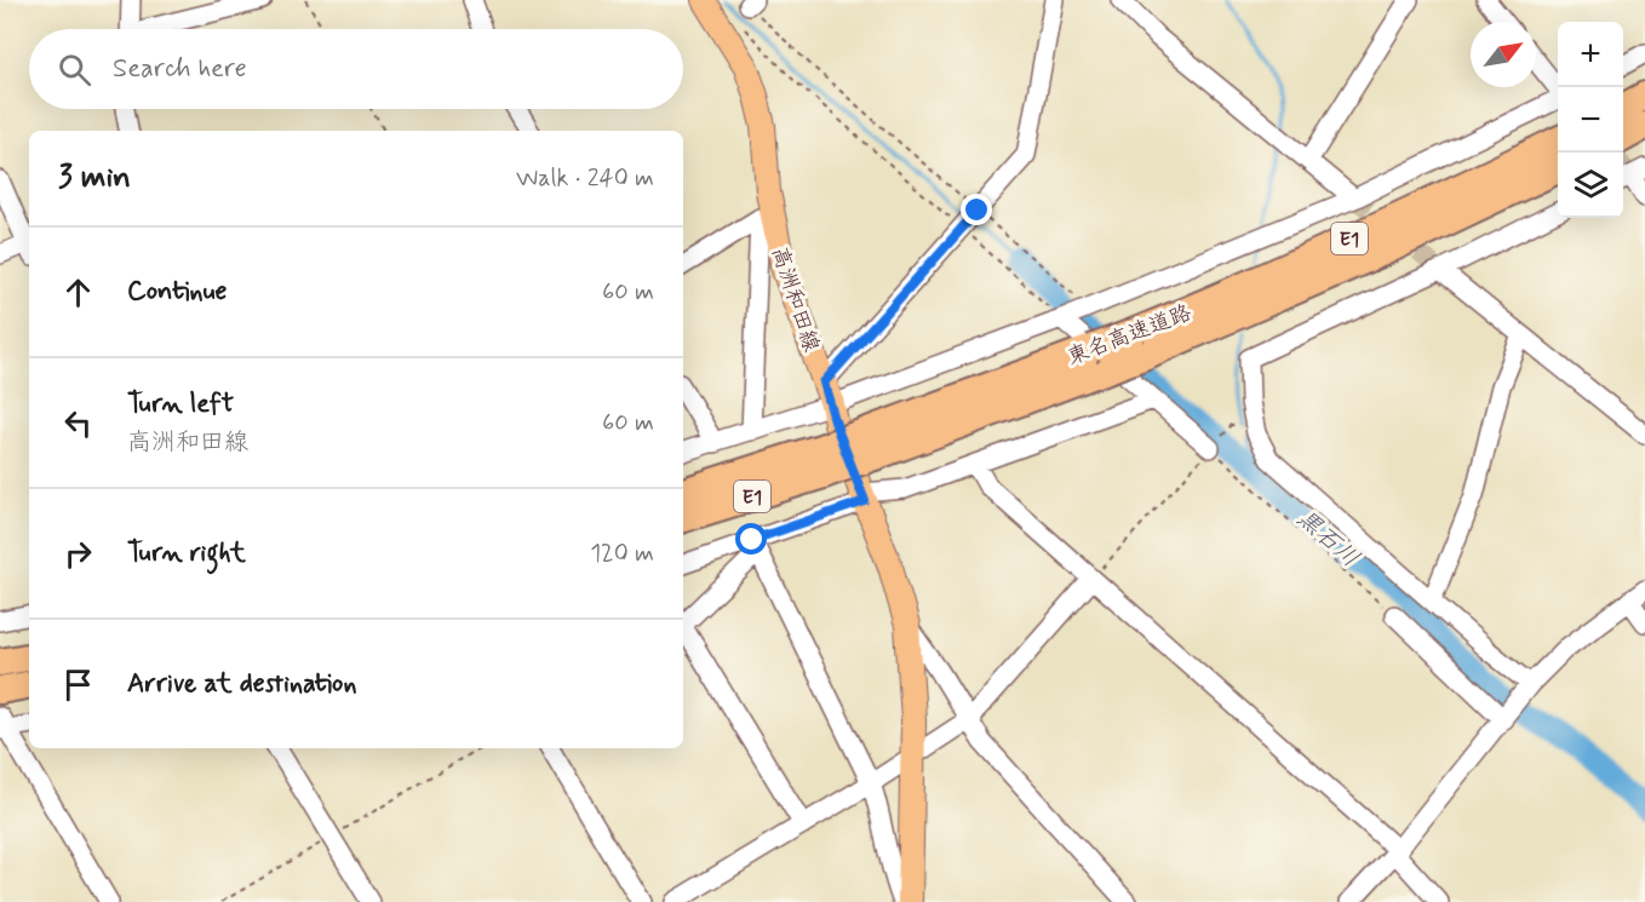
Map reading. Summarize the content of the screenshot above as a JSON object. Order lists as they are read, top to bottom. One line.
{"streets":{"highway":["E1","東名高速道路"],"main road":["高洲和田線"]},"water":["黒石川"],"north":"top right","page":{"map_buttons":["+","−"],"search":"Search here","heading":["3 min","Walk · 240 m"],"list":[["Continue","60 m"],["Turn left","高洲和田線","60 m"],["Turn right","120 m"],"Arrive at destination"]}}
